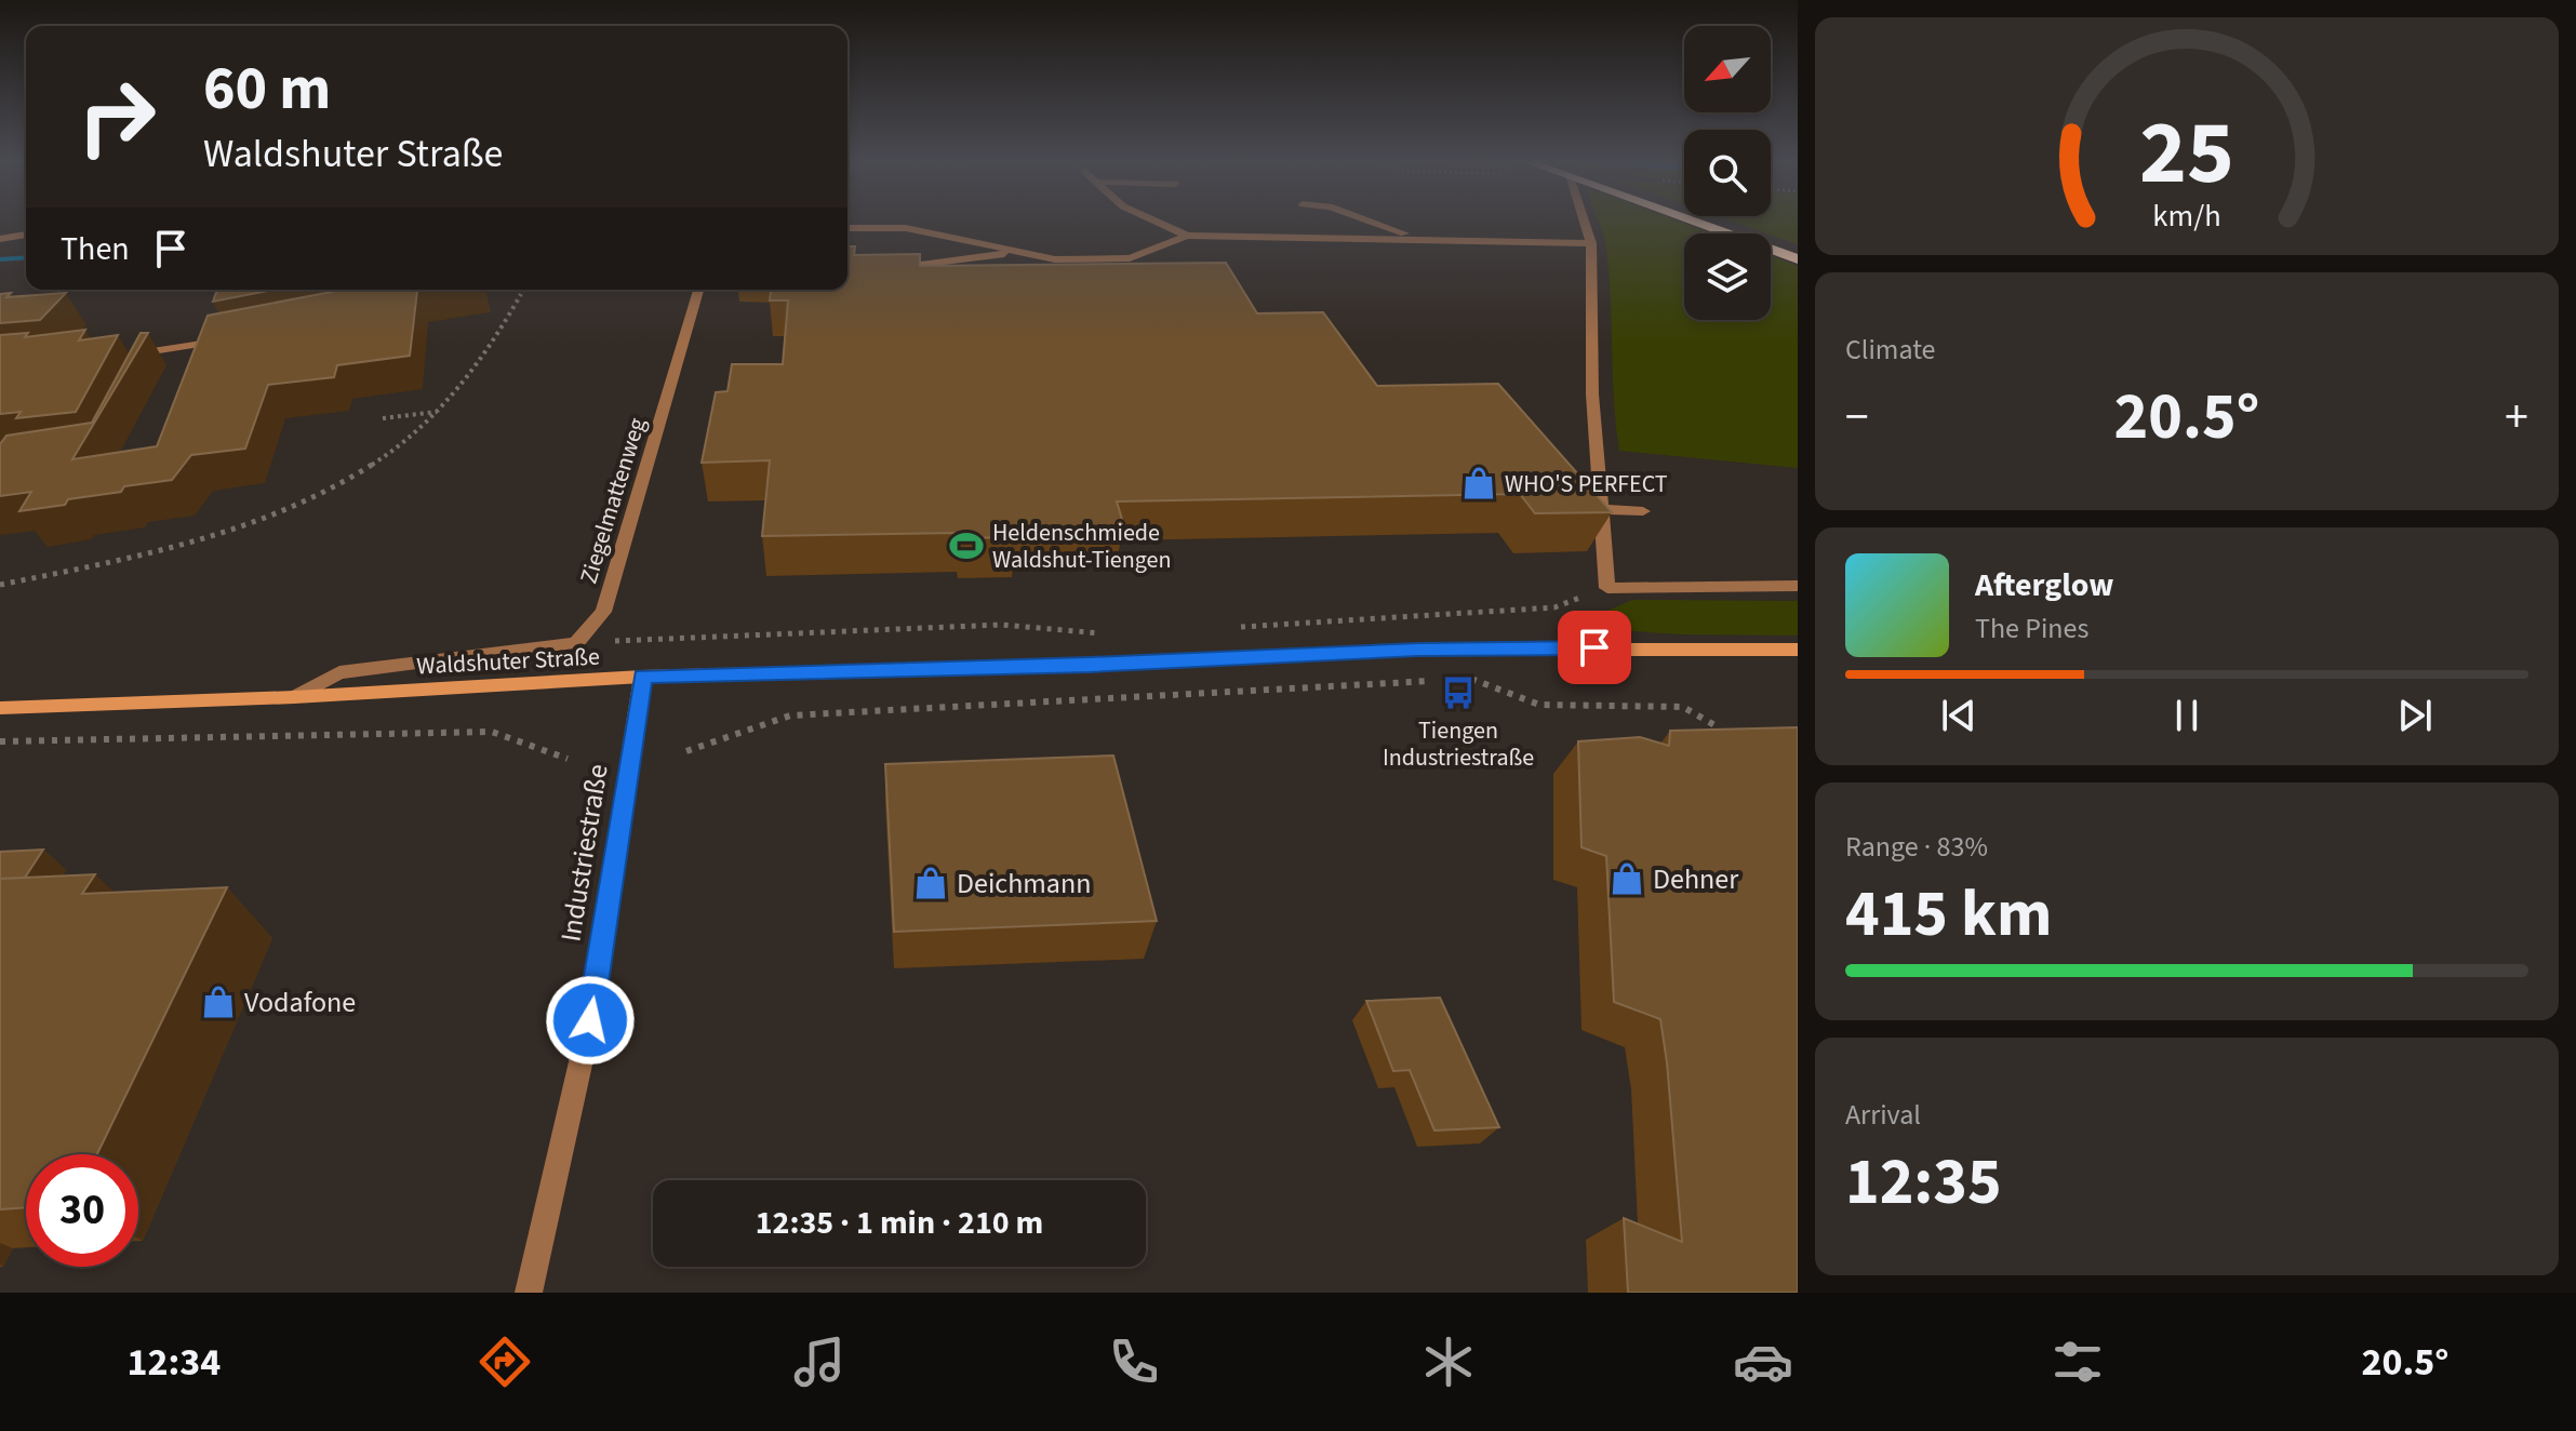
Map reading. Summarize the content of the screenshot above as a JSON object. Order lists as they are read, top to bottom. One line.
{"streets":{"main road":["Waldshuter Straße"],"street":["Ziegelmattenweg","Industriestraße"]},"crossings":[["Waldshuter Straße","Industriestraße"]],"places":{"shop":["WHO'S PERFECT","Dehner","Deichmann","Vodafone"],"sports":["Heldenschmiede Waldshut-Tiengen"],"bus stop":["Tiengen Industriestraße"]},"north":"bottom left","page":{"turn":["60 m","Waldshuter Straße"],"then":"Then","tile":["Climate",["Range · 83%","415 km"],["Arrival","12:35"]],"heat":["−","20.5°","+"],"song":["Afterglow","The Pines"],"limit":"30","trip":"12:35 · 1 min · 210 m","tabs":["12:34","20.5°"],"gauge":["25","km/h"]}}
